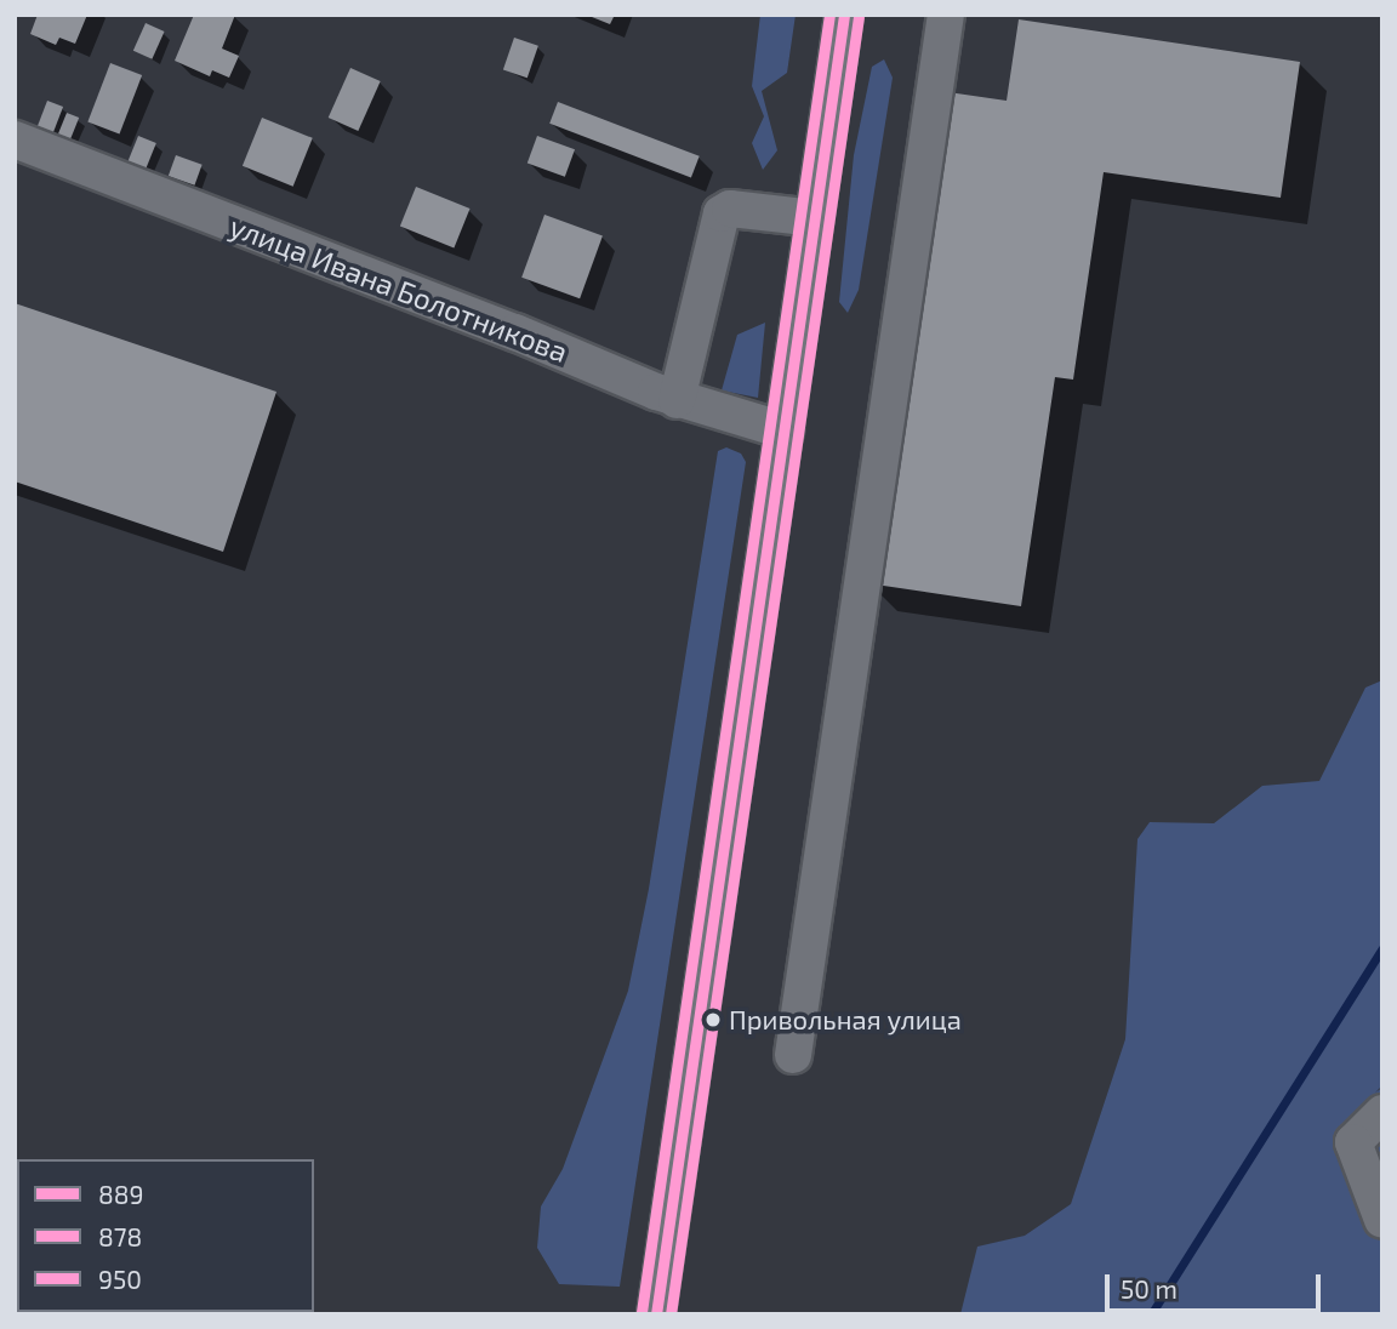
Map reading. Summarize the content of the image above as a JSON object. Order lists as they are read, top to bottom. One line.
{"streets":{"street":["улица Ивана Болотникова"]},"places":["Привольная улица"],"lines":["transit line 889","transit line 950","transit line 878"],"legend":["889","878","950"],"scale_bar":"50 m"}
